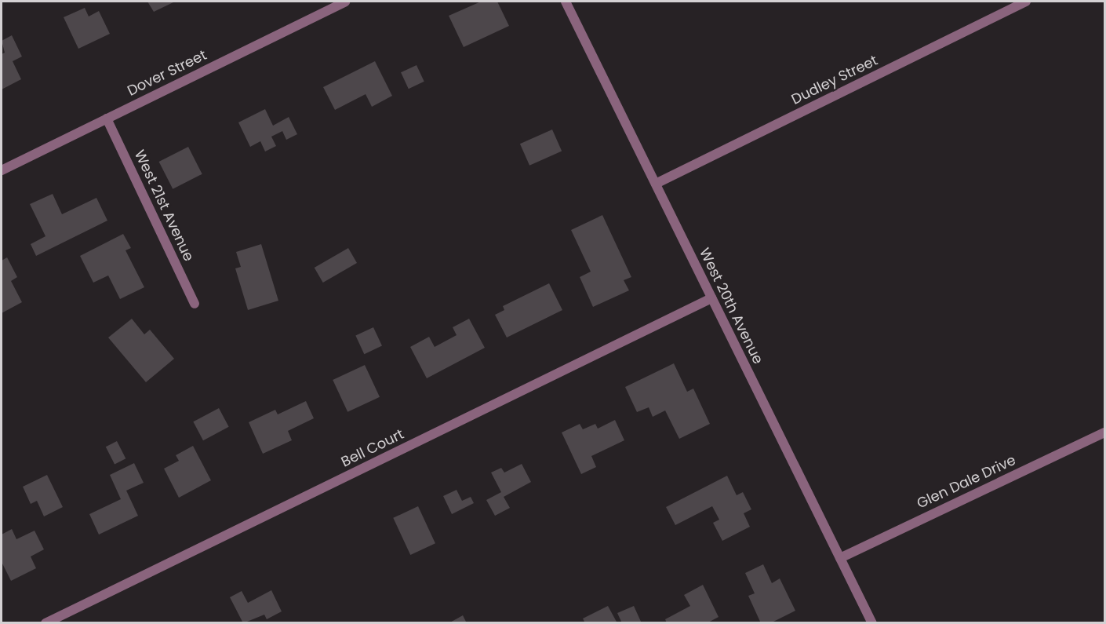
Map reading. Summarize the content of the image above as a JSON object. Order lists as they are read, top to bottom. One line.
{"streets":{"street":["Dover Street","Dudley Street","West 21st Avenue","West 20th Avenue","Bell Court","Glen Dale Drive"]},"crossings":[["Dover Street","West 21st Avenue"],["Dudley Street","West 20th Avenue"],["West 20th Avenue","Bell Court"],["West 20th Avenue","Glen Dale Drive"]]}
